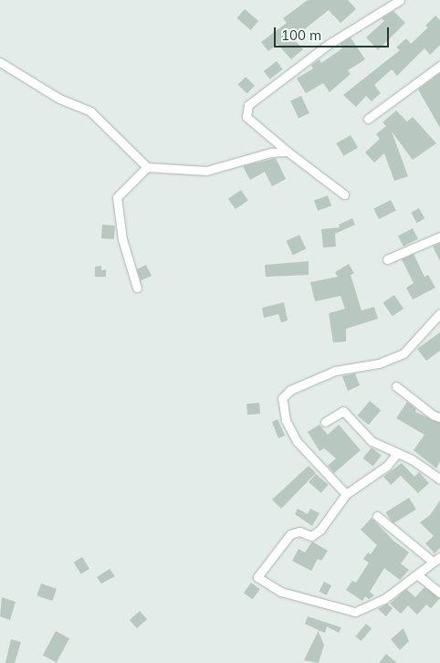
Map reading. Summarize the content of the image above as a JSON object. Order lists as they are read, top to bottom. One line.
{"scale_bar":"100 m"}
